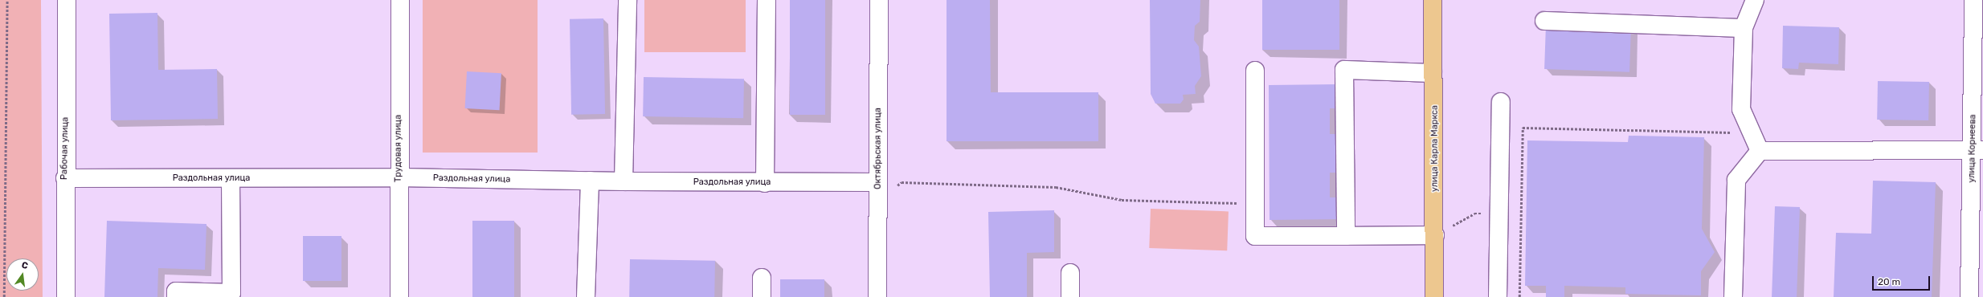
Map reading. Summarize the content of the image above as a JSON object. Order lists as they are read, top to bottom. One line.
{"streets":{"main road":["улица Карла Маркса"],"street":["Рабочая улица","Трудовая улица","Октябрьская улица","улица Корнеева","Раздольная улица"]},"crossings":[["Рабочая улица","Раздольная улица"],["Трудовая улица","Раздольная улица"],["Октябрьская улица","Раздольная улица"]],"scale_bar":"20 m","north":"top"}
